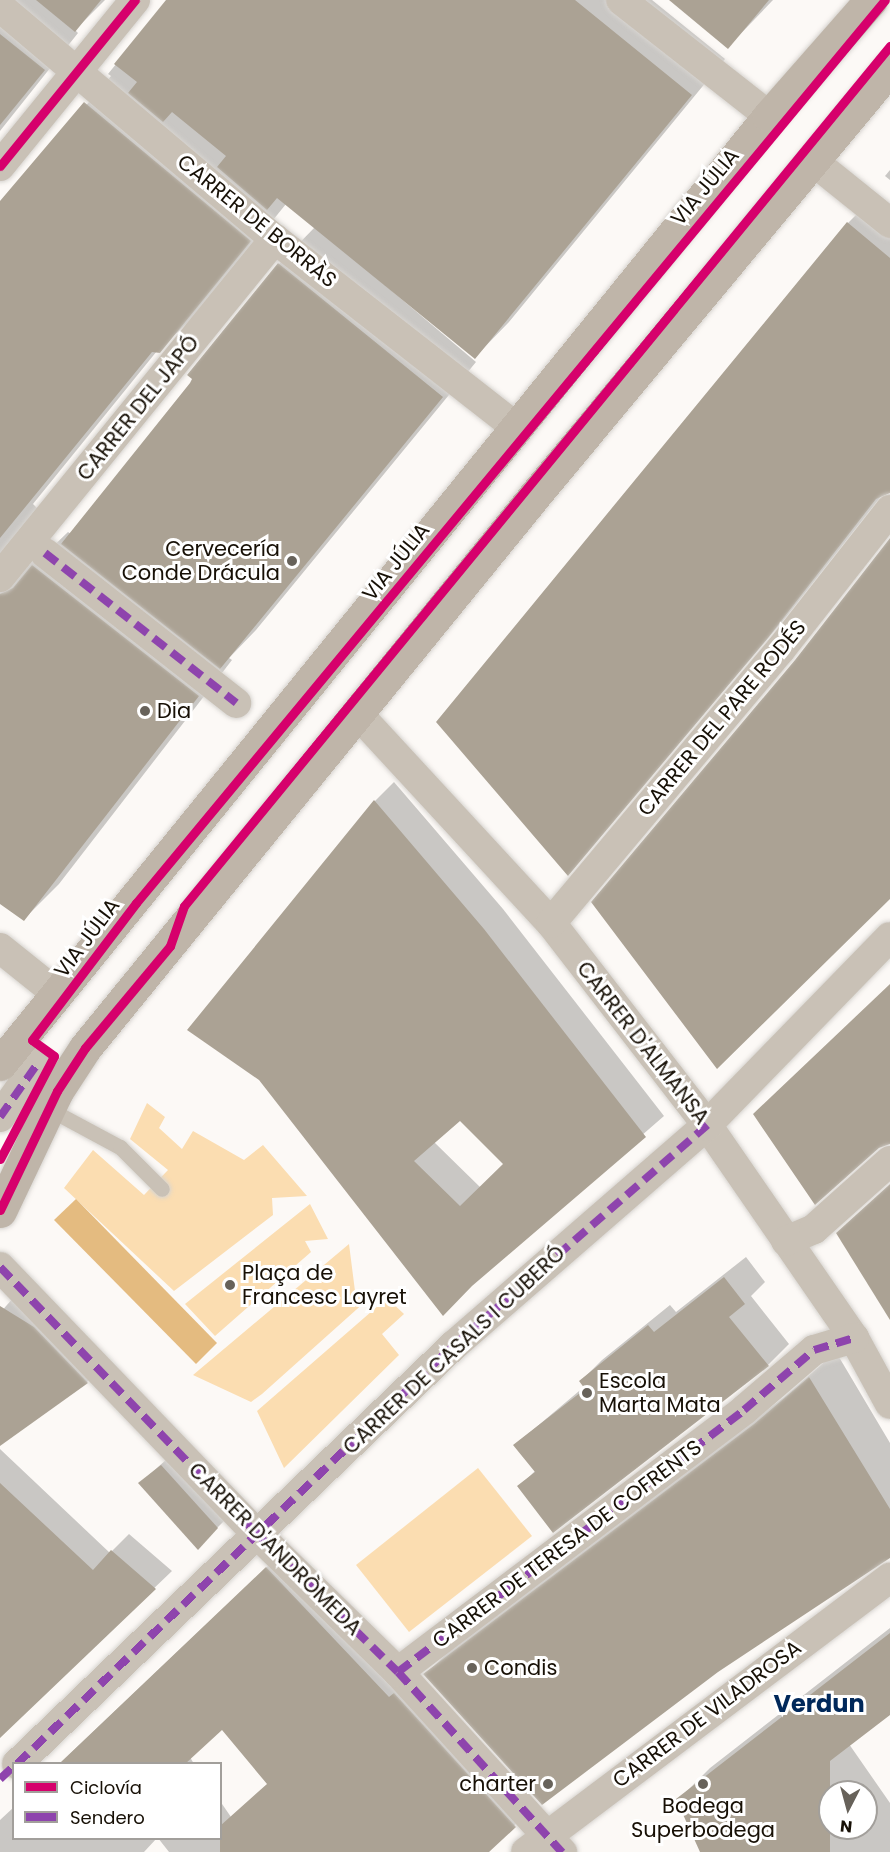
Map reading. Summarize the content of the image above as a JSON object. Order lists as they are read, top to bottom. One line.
{"streets":{"street":["VIA JÚLIA","CARRER DE BORRÀS","CARRER DEL JAPÓ","CARRER DEL PARE RODÉS","CARRER D'ALMANSA","CARRER DE CASALS I CUBERÓ","CARRER DE TERESA DE COFRENTS","CARRER D'ANDRÒMEDA","CARRER DE VILADROSA"]},"crossings":[["VIA JÚLIA","CARRER DE BORRÀS"],["CARRER DE BORRÀS","CARRER DEL JAPÓ"],["CARRER DEL PARE RODÉS","CARRER D'ALMANSA"],["CARRER D'ALMANSA","CARRER DE CASALS I CUBERÓ"],["CARRER D'ALMANSA","CARRER DE TERESA DE COFRENTS"],["CARRER DE CASALS I CUBERÓ","CARRER D'ANDRÒMEDA"],["CARRER DE TERESA DE COFRENTS","CARRER D'ANDRÒMEDA"],["CARRER D'ANDRÒMEDA","CARRER DE VILADROSA"]],"districts":["Verdun"],"places":["Cervecería Conde Drácula","Dia","Plaça de Francesc Layret","Escola Marta Mata","Condis","charter","Bodega Superbodega"],"legend":["Ciclovía","Sendero"],"north":"bottom"}
